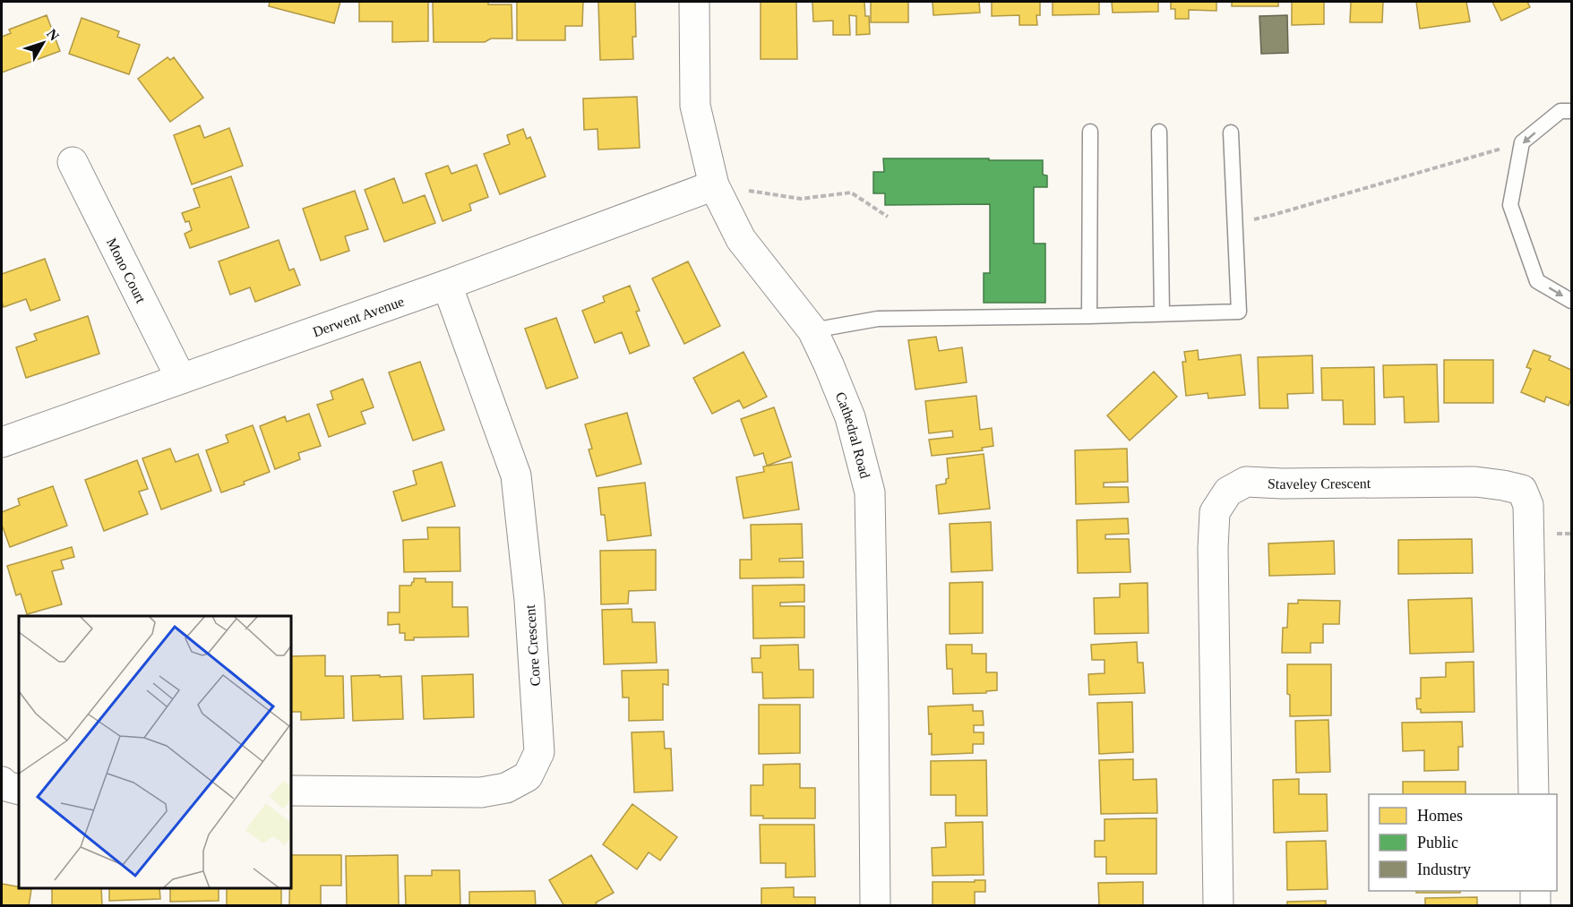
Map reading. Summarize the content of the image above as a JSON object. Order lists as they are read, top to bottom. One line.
{"streets":{"street":["Mono Court","Derwent Avenue","Cathedral Road","Staveley Crescent","Core Crescent"]},"crossings":[["Mono Court","Derwent Avenue"],["Derwent Avenue","Cathedral Road"],["Derwent Avenue","Core Crescent"]],"legend":["Homes","Public","Industry"],"north":"top right"}
